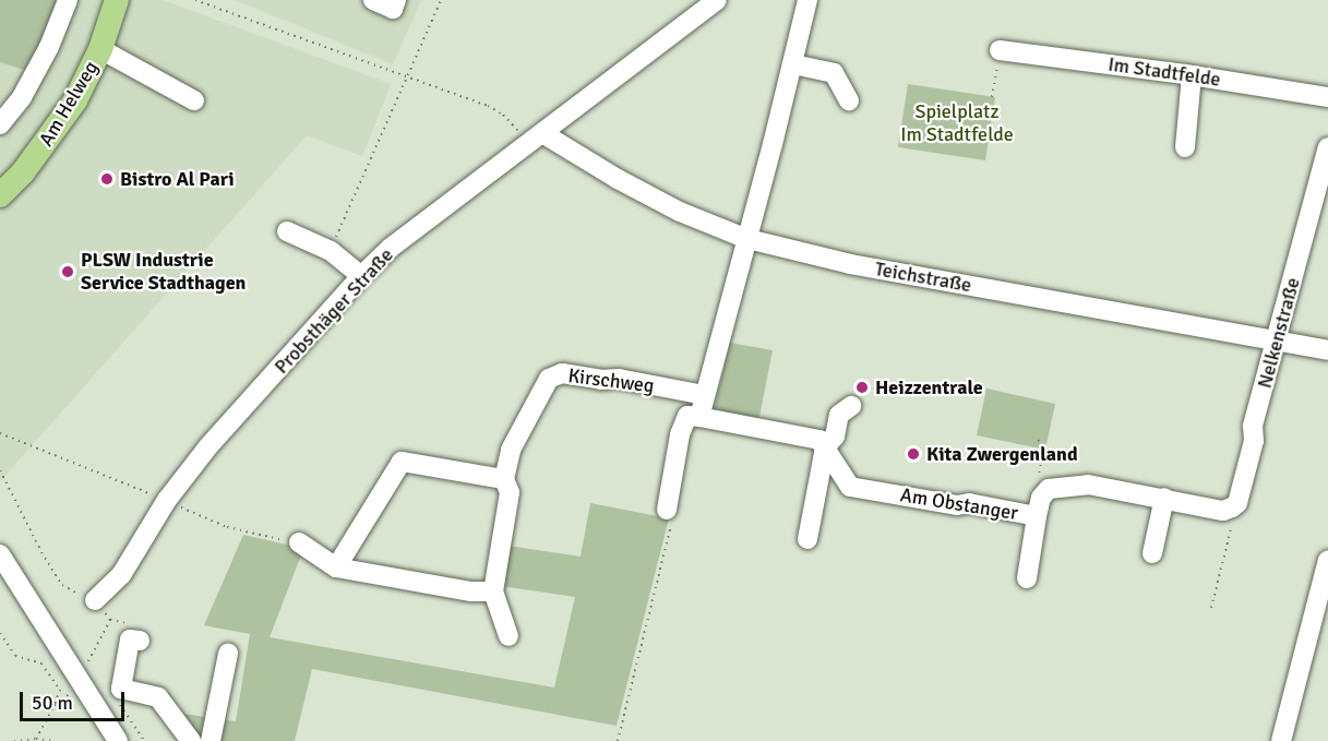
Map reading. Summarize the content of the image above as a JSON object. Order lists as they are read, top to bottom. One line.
{"streets":{"main road":["Am Helweg"],"street":["Im Stadtfelde","Teichstraße","Probsthäger Straße","Nelkenstraße","Kirschweg","Am Obstanger"]},"crossings":[["Teichstraße","Probsthäger Straße"],["Teichstraße","Nelkenstraße"]],"parks":["Spielplatz Im Stadtfelde"],"places":["Bistro Al Pari","PLSW Industrie Service Stadthagen","Heizzentrale","Kita Zwergenland"],"scale_bar":"50 m"}
